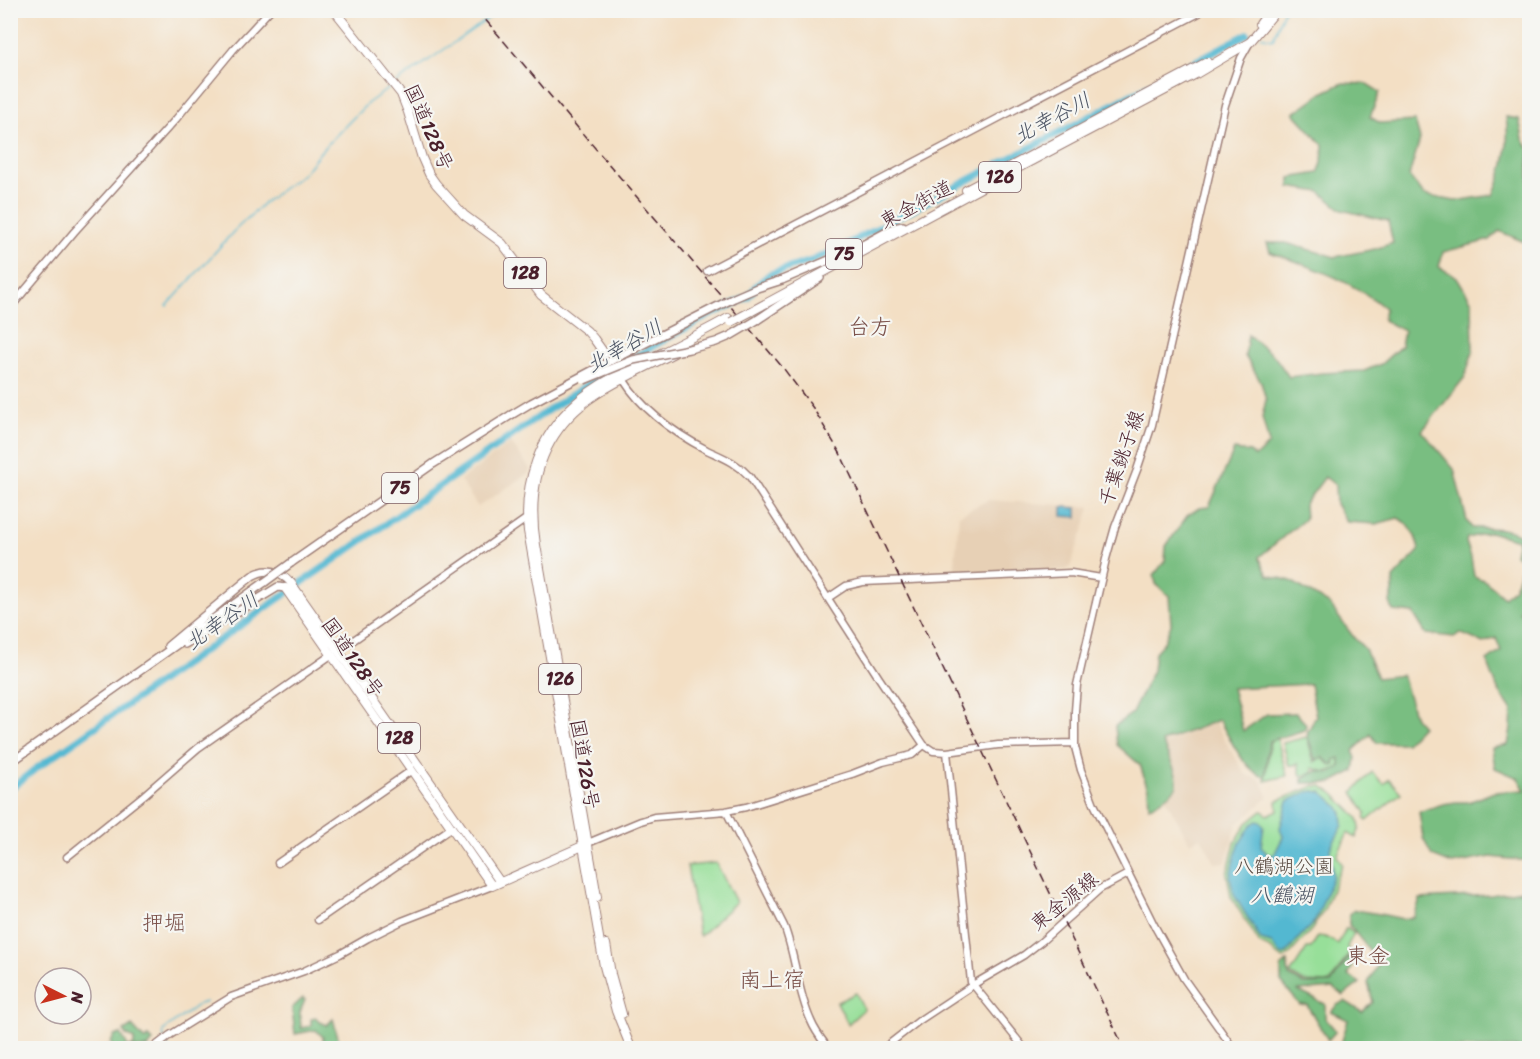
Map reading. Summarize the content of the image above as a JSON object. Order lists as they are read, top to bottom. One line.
{"streets":{"highway":["国道128号","126","東金街道","128","国道126号"],"main road":["75"],"street":["千葉銚子線","東金源線"]},"crossings":[["国道128号","東金街道"],["国道128号","75"],["国道128号","国道126号"],["東金街道","75"],["東金街道","千葉銚子線"],["東金街道","国道126号"],["千葉銚子線","東金源線"]],"districts":["台方","押堀","東金","南上宿"],"water":["北幸谷川","八鶴湖"],"parks":["八鶴湖公園"],"north":"right"}
